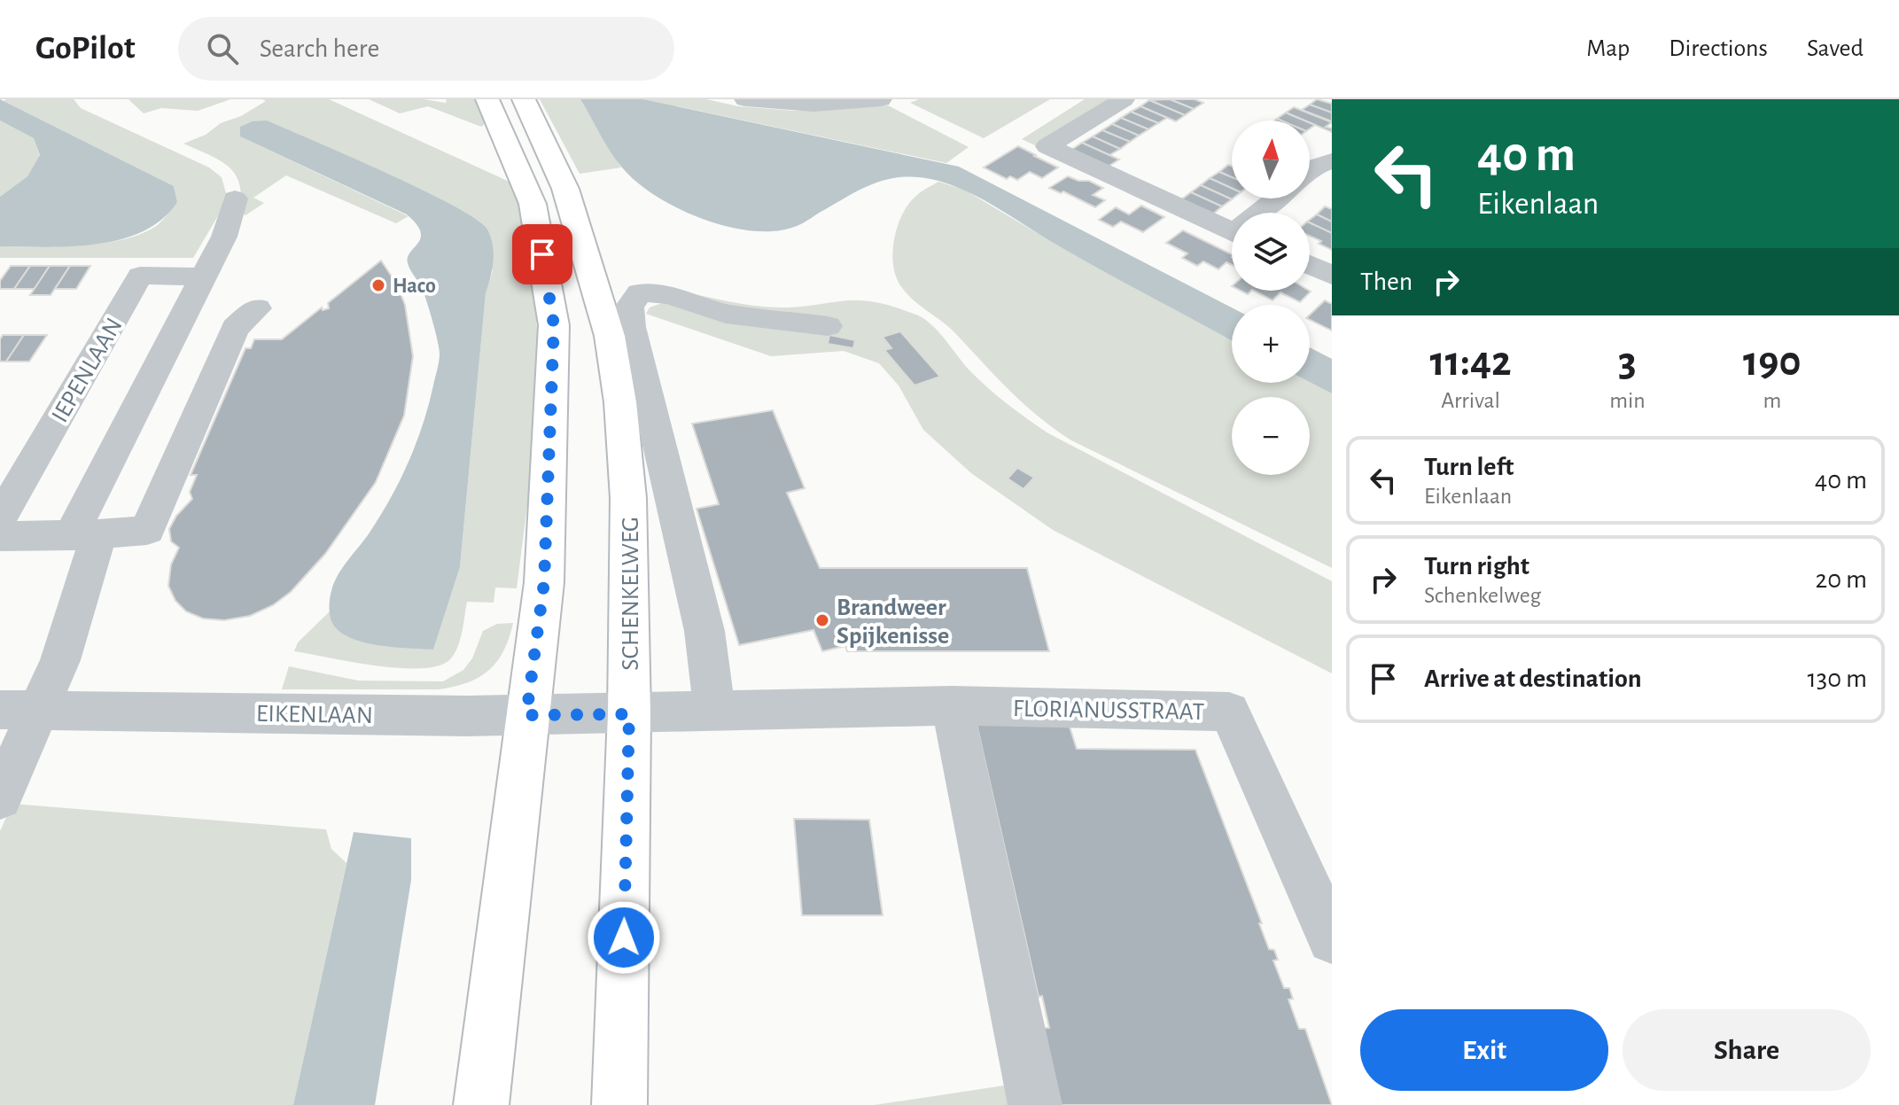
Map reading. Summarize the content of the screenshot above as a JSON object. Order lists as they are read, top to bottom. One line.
{"streets":{"main road":["SCHENKELWEG"],"street":["IEPENLAAN","FLORIANUSSTRAAT","EIKENLAAN"]},"crossings":[["SCHENKELWEG","FLORIANUSSTRAAT"],["SCHENKELWEG","EIKENLAAN"],["FLORIANUSSTRAAT","EIKENLAAN"]],"places":["Haco","Brandweer Spijkenisse"],"north":"top","page":{"header":"GoPilot","search":"Search here","nav":["Map","Directions","Saved"],"turn":["40 m","Eikenlaan"],"map_buttons":["+","−"],"then":"Then","eta":["11:42","Arrival","3","min","190","m"],"list":[{"name":"Turn left","note":"Eikenlaan","value":"40 m"},{"name":"Turn right","note":"Schenkelweg","value":"20 m"},{"name":"Arrive at destination","value":"130 m"}],"buttons":["Exit","Share"]}}
